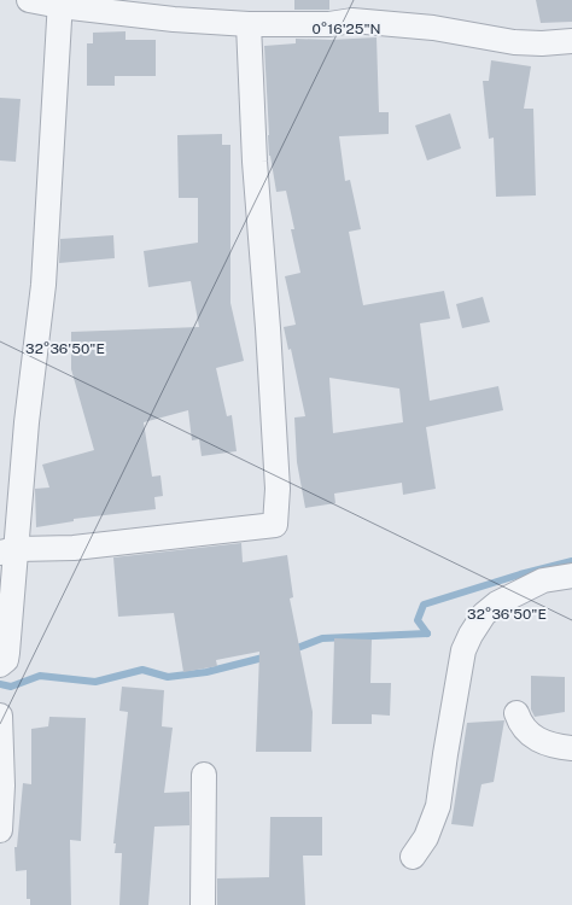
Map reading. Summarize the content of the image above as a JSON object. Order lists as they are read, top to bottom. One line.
{"coordinates":["0°16'25\"N","32°36'50\"E"]}
